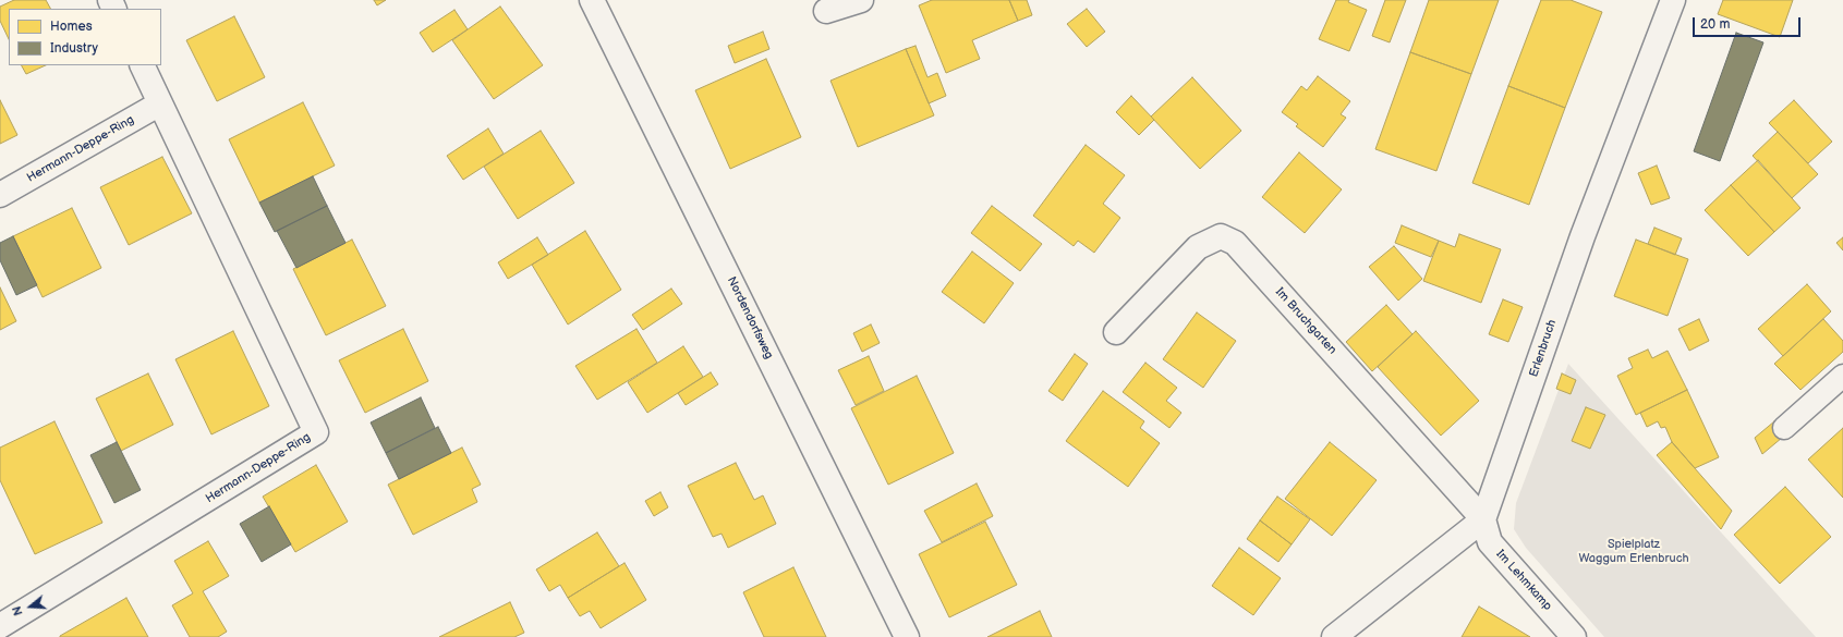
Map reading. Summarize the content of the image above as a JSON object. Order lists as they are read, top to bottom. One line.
{"streets":{"street":["Hermann-Deppe-Ring","Nordendorfsweg","Im Bruchgarten","Erlenbruch","Im Lehmkamp"]},"crossings":[["Im Bruchgarten","Erlenbruch"],["Im Bruchgarten","Im Lehmkamp"],["Erlenbruch","Im Lehmkamp"]],"parks":["Spielplatz Waggum Erlenbruch"],"legend":["Homes","Industry"],"scale_bar":"20 m","north":"left"}
